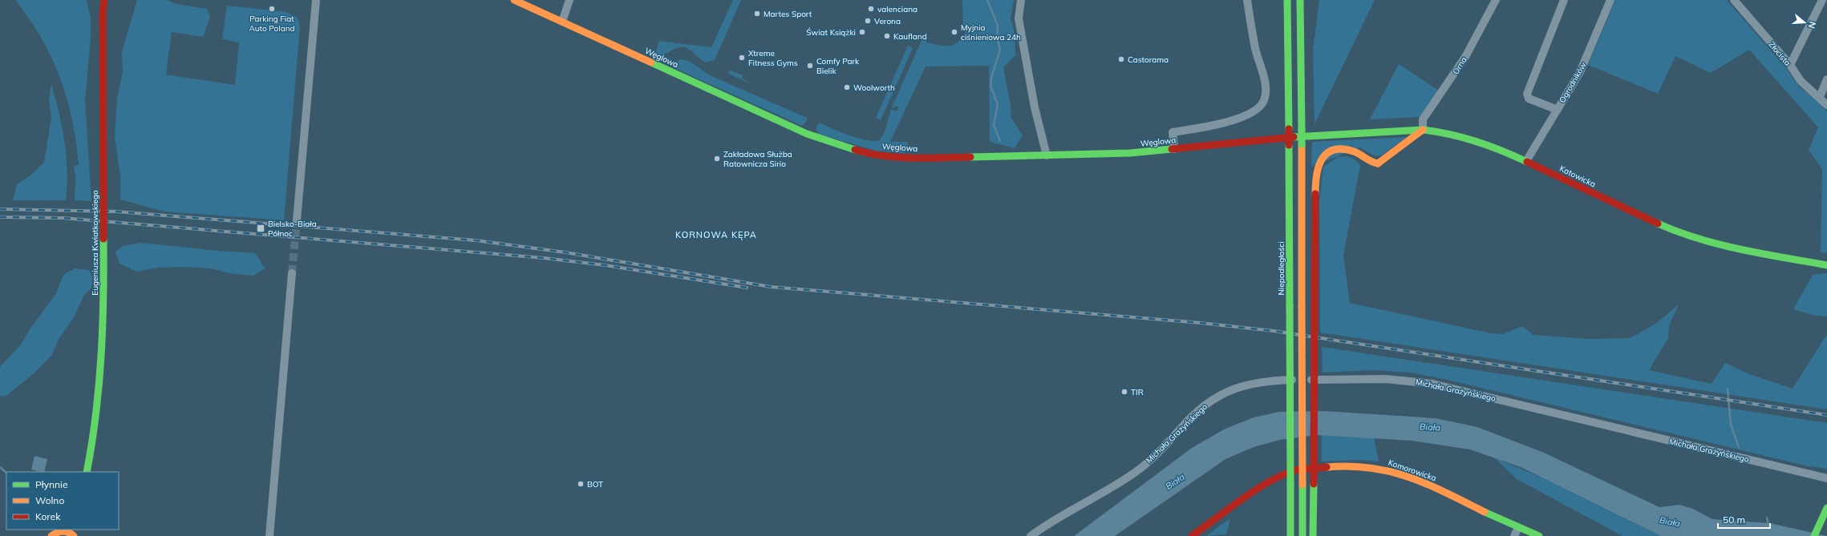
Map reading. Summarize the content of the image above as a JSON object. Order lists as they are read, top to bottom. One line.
{"streets":{"main road":["Węglowa","Katowicka","Eugeniusza Kwiatkowskiego","Niepodległości","Komorowicka"],"street":["Złocista","Orna","Ogrodników","Michała Grażyńskiego"]},"crossings":[["Węglowa","Katowicka"],["Orna","Katowicka"],["Ogrodników","Katowicka"]],"districts":["KORNOWA KĘPA"],"water":["Biała"],"places":{"other":["Parking Fiat Auto Poland","valenciana","Martes Sport","Verona","Świat Książki","Myjnia ciśnieniowa 24h","Kaufland","Xtreme Fitness Gyms","Castorama","Comfy Park Bielik","Woolworth","Zakładowa Służba Ratownicza Sirio","TIR","BOT"],"transit":["Bielsko-Biała Północ"]},"legend":["Płynnie","Wolno","Korek"],"scale_bar":"50 m","north":"right"}
